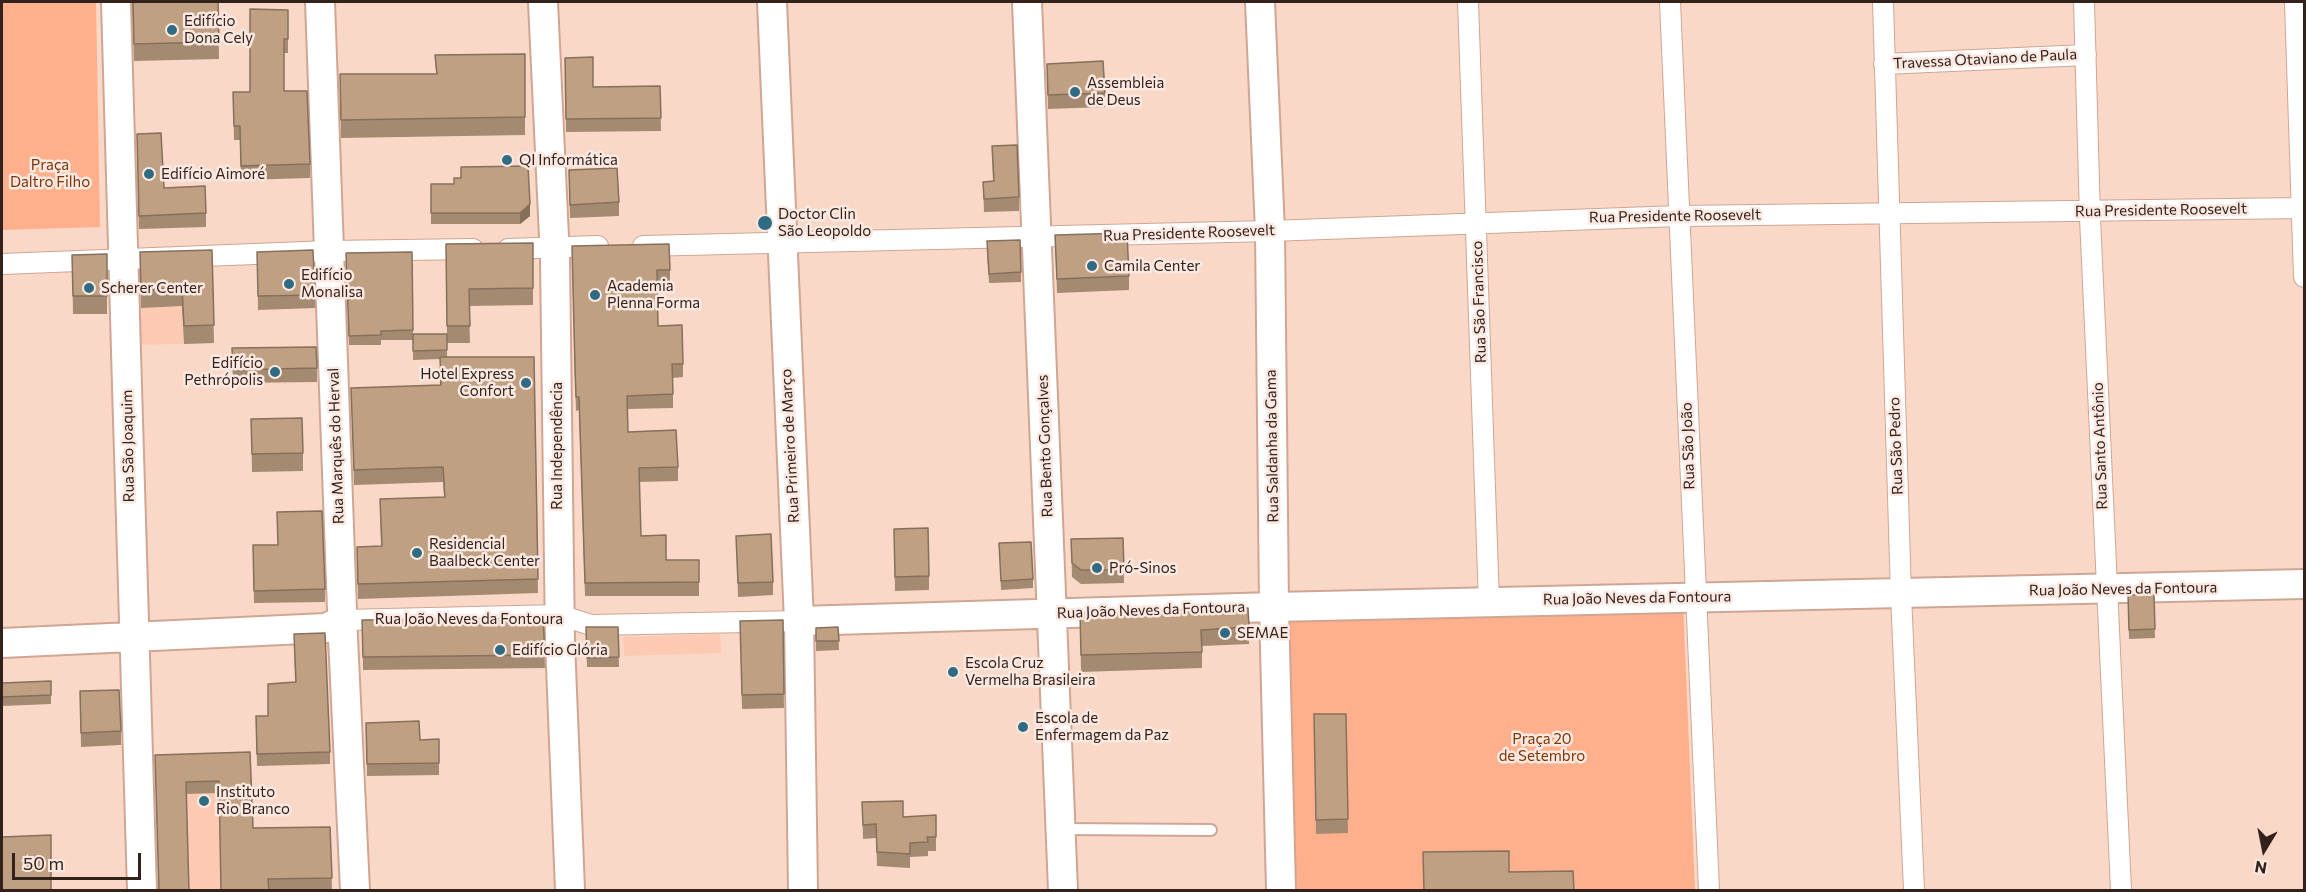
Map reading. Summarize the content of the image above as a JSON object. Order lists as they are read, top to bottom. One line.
{"streets":{"street":["Travessa Otaviano de Paula","Rua Presidente Roosevelt","Rua São Francisco","Rua São Joaquim","Rua Marquês do Herval","Rua Independência","Rua Primeiro de Março","Rua Bento Gonçalves","Rua Saldanha da Gama","Rua São João","Rua São Pedro","Rua Santo Antônio","Rua João Neves da Fontoura"]},"crossings":[["Travessa Otaviano de Paula","Rua São Pedro"],["Travessa Otaviano de Paula","Rua Santo Antônio"],["Rua Presidente Roosevelt","Rua São Francisco"],["Rua Presidente Roosevelt","Rua São Joaquim"],["Rua Presidente Roosevelt","Rua Marquês do Herval"],["Rua Presidente Roosevelt","Rua Independência"],["Rua Presidente Roosevelt","Rua Primeiro de Março"],["Rua Presidente Roosevelt","Rua Bento Gonçalves"],["Rua Presidente Roosevelt","Rua Saldanha da Gama"],["Rua Presidente Roosevelt","Rua São João"],["Rua Presidente Roosevelt","Rua São Pedro"],["Rua Presidente Roosevelt","Rua Santo Antônio"],["Rua São Francisco","Rua João Neves da Fontoura"],["Rua São Joaquim","Rua João Neves da Fontoura"],["Rua Marquês do Herval","Rua João Neves da Fontoura"],["Rua Independência","Rua João Neves da Fontoura"],["Rua Primeiro de Março","Rua João Neves da Fontoura"],["Rua Bento Gonçalves","Rua João Neves da Fontoura"],["Rua Saldanha da Gama","Rua João Neves da Fontoura"],["Rua São João","Rua João Neves da Fontoura"],["Rua São Pedro","Rua João Neves da Fontoura"],["Rua Santo Antônio","Rua João Neves da Fontoura"]],"parks":["Praça Daltro Filho","Praça 20 de Setembro"],"places":["Edifício Dona Cely","Assembleia de Deus","QI Informática","Edifício Aimoré","Doctor Clin São Leopoldo","Camila Center","Edifício Monalisa","Scherer Center","Academia Plenna Forma","Edifício Pethrópolis","Hotel Express Confort","Residencial Baalbeck Center","Pró-Sinos","SEMAE","Edifício Glória","Escola Cruz Vermelha Brasileira","Escola de Enfermagem da Paz","Instituto Rio Branco"],"scale_bar":"50 m","north":"bottom"}
